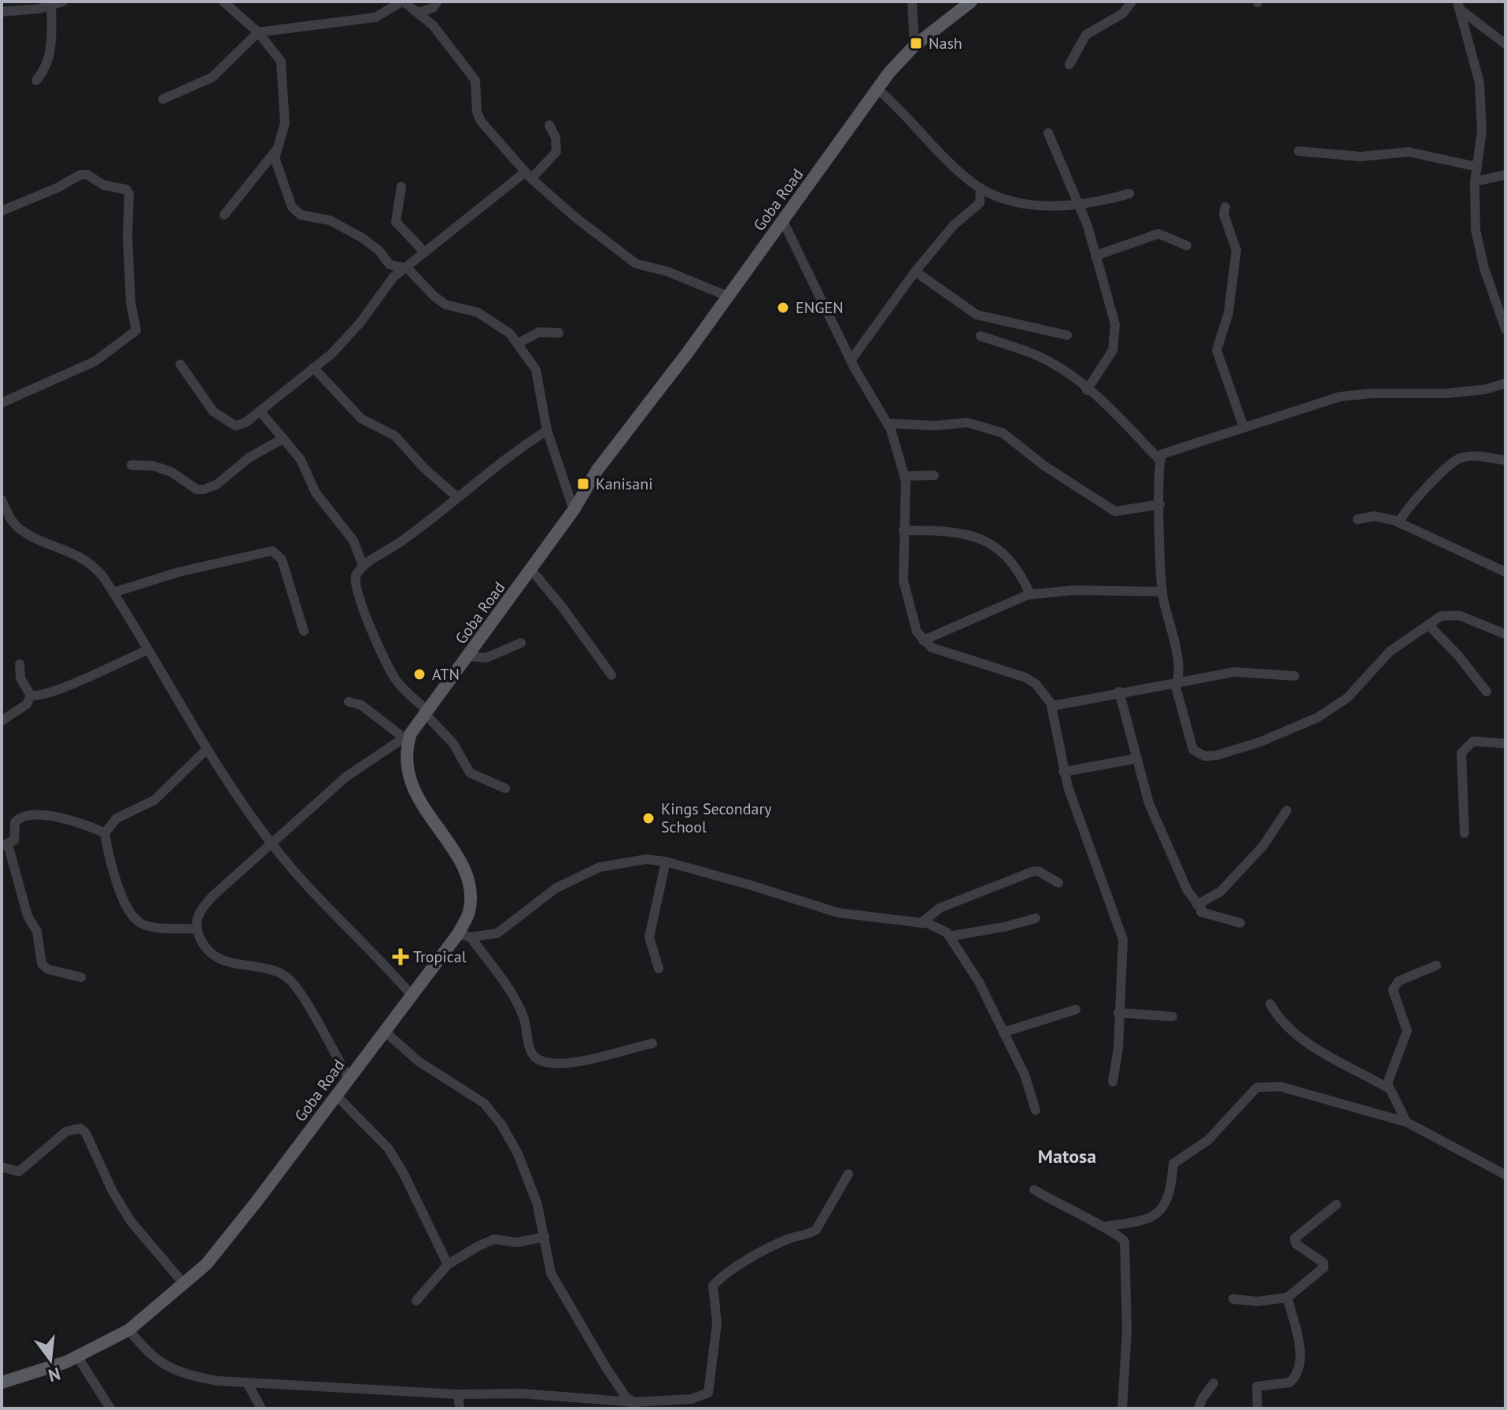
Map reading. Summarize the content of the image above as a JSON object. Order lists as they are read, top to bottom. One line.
{"streets":{"main road":["Goba Road"]},"districts":["Matosa"],"places":{"transit":["Nash","Kanisani"],"other":["ENGEN","ATN","Kings Secondary School"],"health":["Tropical"]},"north":"bottom"}
